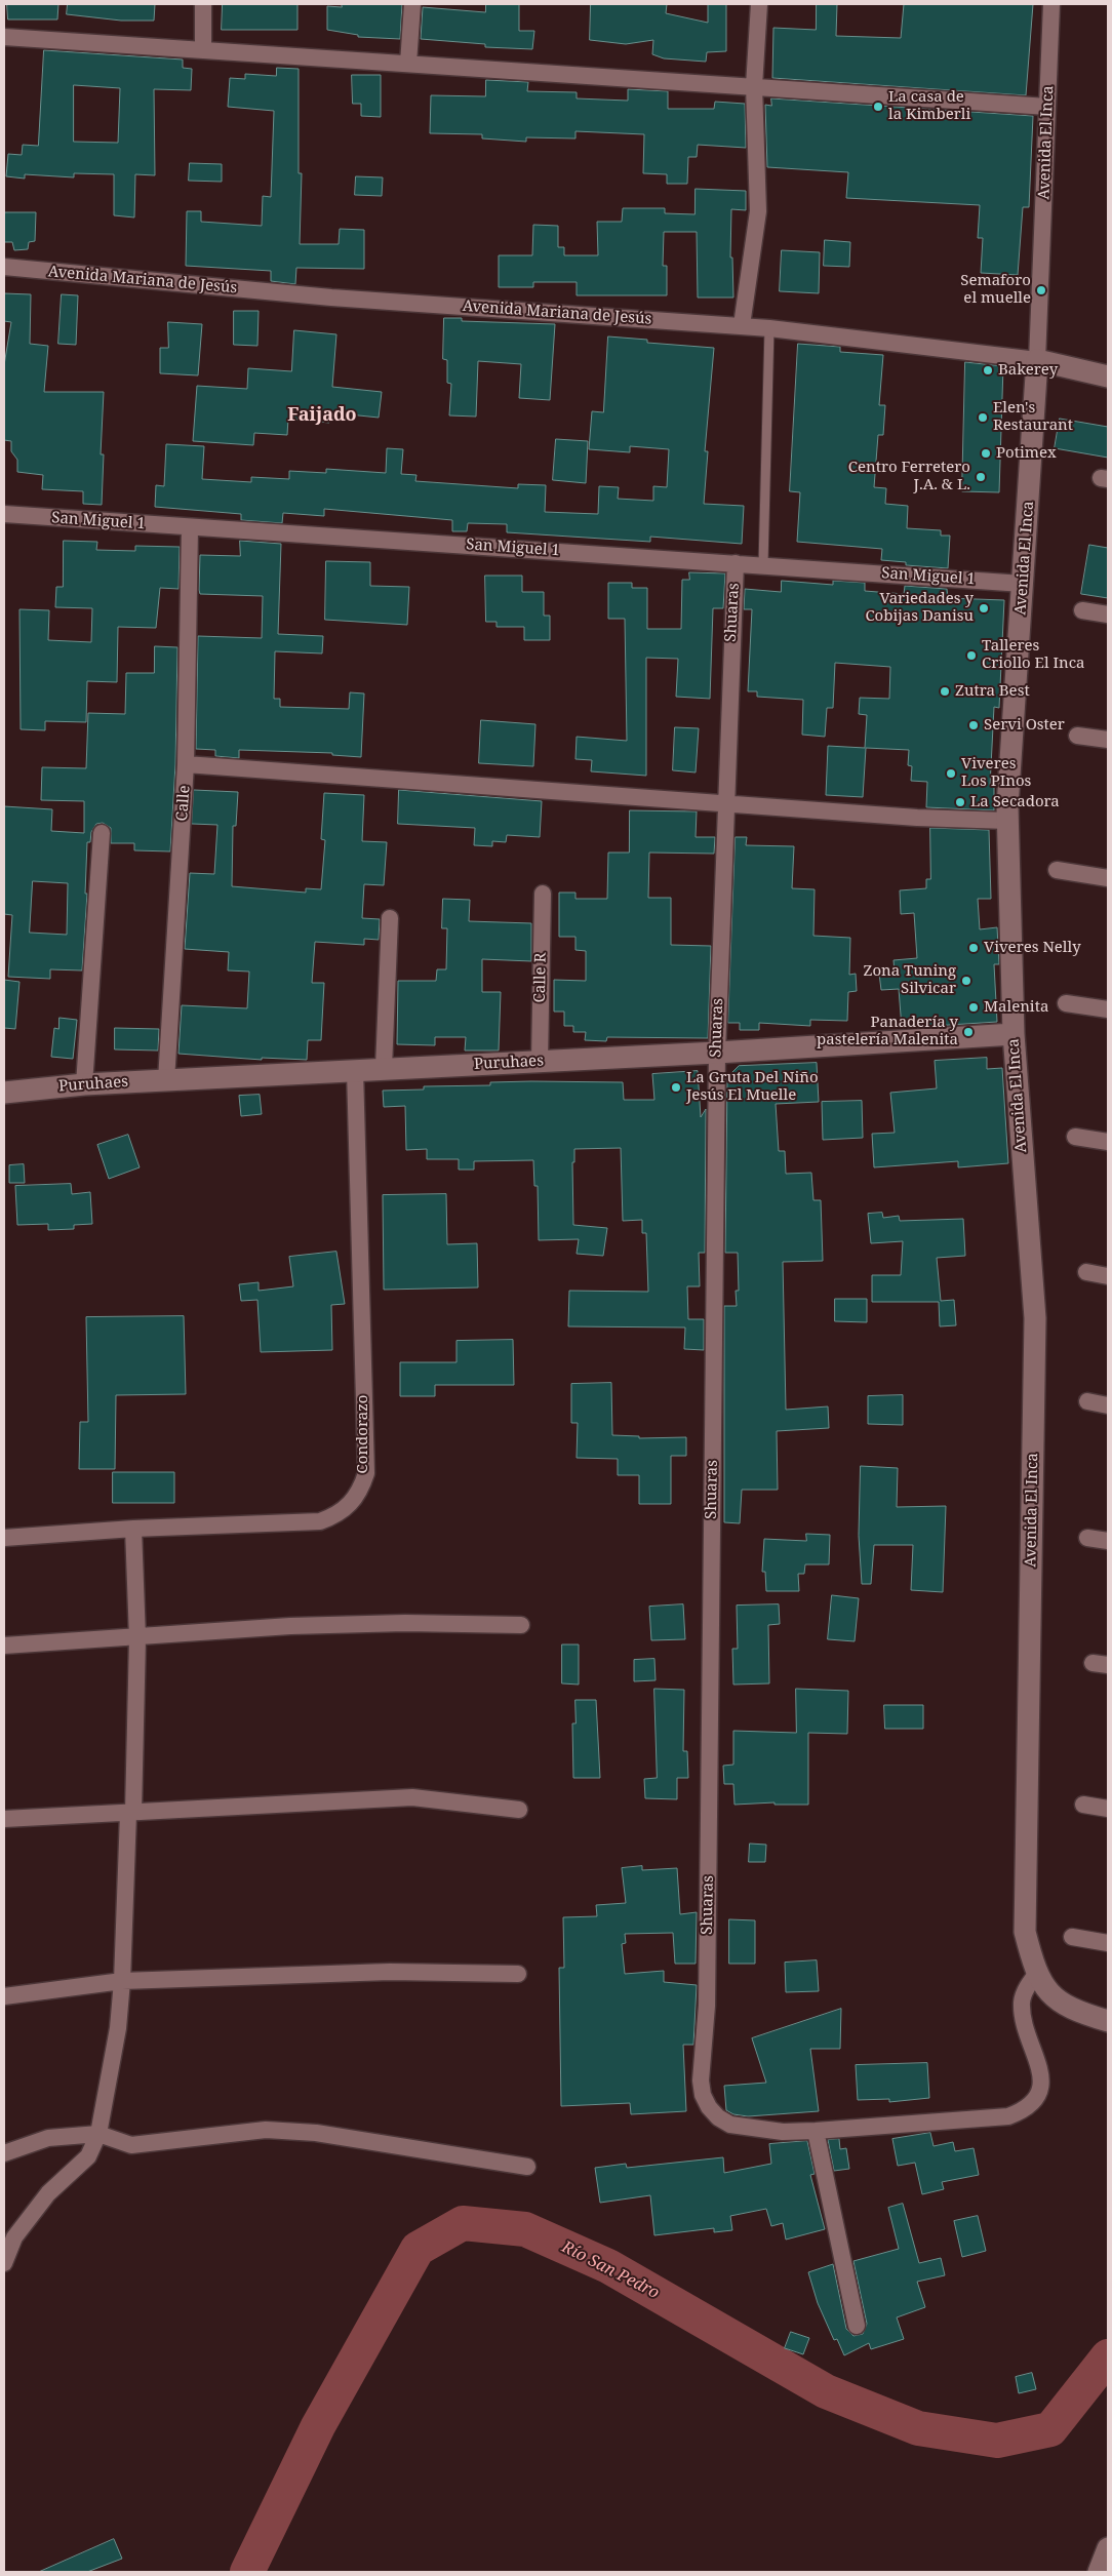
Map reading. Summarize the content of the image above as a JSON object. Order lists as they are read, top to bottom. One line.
{"streets":{"street":["Avenida El Inca","Avenida Mariana de Jesús","San Miguel 1","Shuaras","Calle","Calle R","Puruhaes","Condorazo"]},"crossings":[["Avenida El Inca","Avenida Mariana de Jesús"],["Avenida El Inca","San Miguel 1"],["Avenida El Inca","Shuaras"],["Avenida El Inca","Puruhaes"],["San Miguel 1","Shuaras"],["San Miguel 1","Calle"],["Shuaras","Puruhaes"],["Calle","Puruhaes"],["Calle R","Puruhaes"],["Puruhaes","Condorazo"]],"districts":["Faijado"],"water":["Río San Pedro"],"places":["La casa de la Kimberli","Semaforo el muelle","Bakerey","Elen's Restaurant","Potimex","Centro Ferretero J.A. & L.","Variedades y Cobijas Danisu","Talleres Criollo El Inca","Zutra Best","Servi Oster","Viveres Los PInos","La Secadora","Viveres Nelly","Zona Tuning Silvicar","Malenita","Panadería y pastelería Malenita","La Gruta Del Niño Jesús El Muelle"]}
